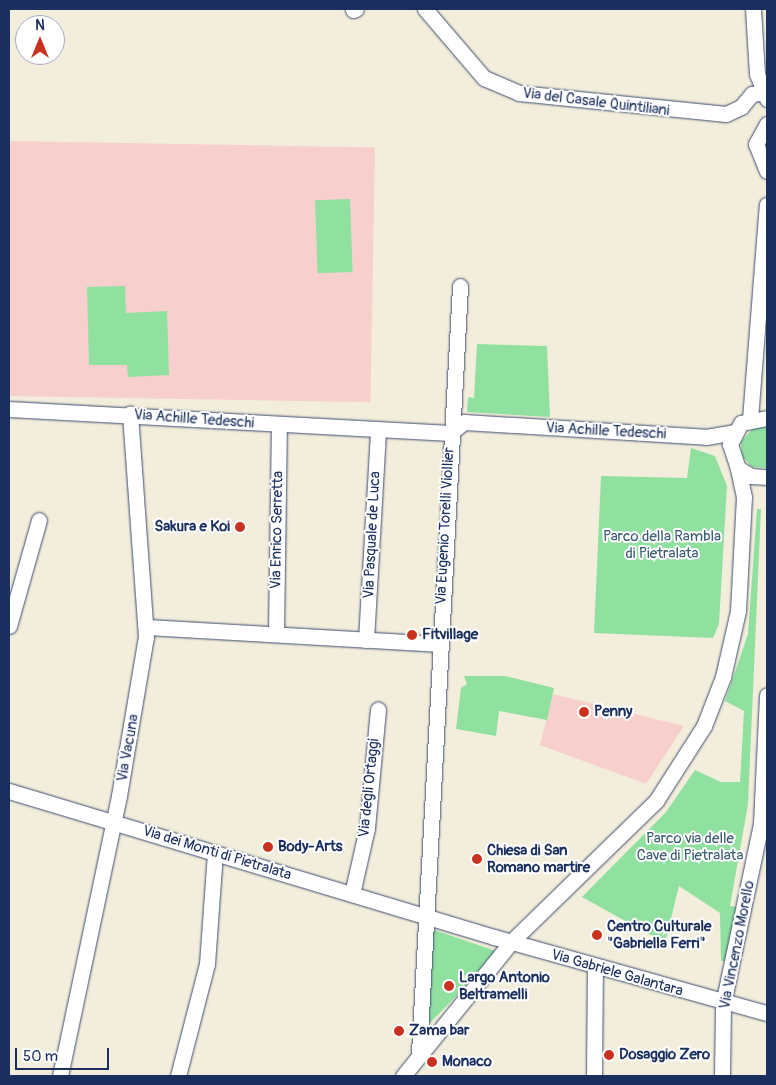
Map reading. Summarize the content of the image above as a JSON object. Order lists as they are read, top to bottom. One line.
{"streets":{"street":["Via del Casale Quintiliani","Via Achille Tedeschi","Via Eugenio Torelli Viollier","Via Enrico Serretta","Via Pasquale de Luca","Via Vacuna","Via degli Ortaggi","Via dei Monti di Pietralata","Via Vincenzo Morello","Via Gabriele Galantara"]},"crossings":[["Via Achille Tedeschi","Via Eugenio Torelli Viollier"],["Via Achille Tedeschi","Via Enrico Serretta"],["Via Achille Tedeschi","Via Pasquale de Luca"],["Via Achille Tedeschi","Via Vacuna"],["Via Eugenio Torelli Viollier","Via dei Monti di Pietralata"],["Via Vacuna","Via dei Monti di Pietralata"],["Via degli Ortaggi","Via dei Monti di Pietralata"],["Via Vincenzo Morello","Via Gabriele Galantara"]],"parks":["Parco della Rambla di Pietralata","Parco via delle Cave di Pietralata"],"places":["Sakura e Koi","Fitvillage","Penny","Body-Arts","Chiesa di San Romano martire","Centro Culturale \"Gabriella Ferri\"","Largo Antonio Beltramelli","Zama bar","Dosaggio Zero","Monaco"],"scale_bar":"50 m","north":"top"}
